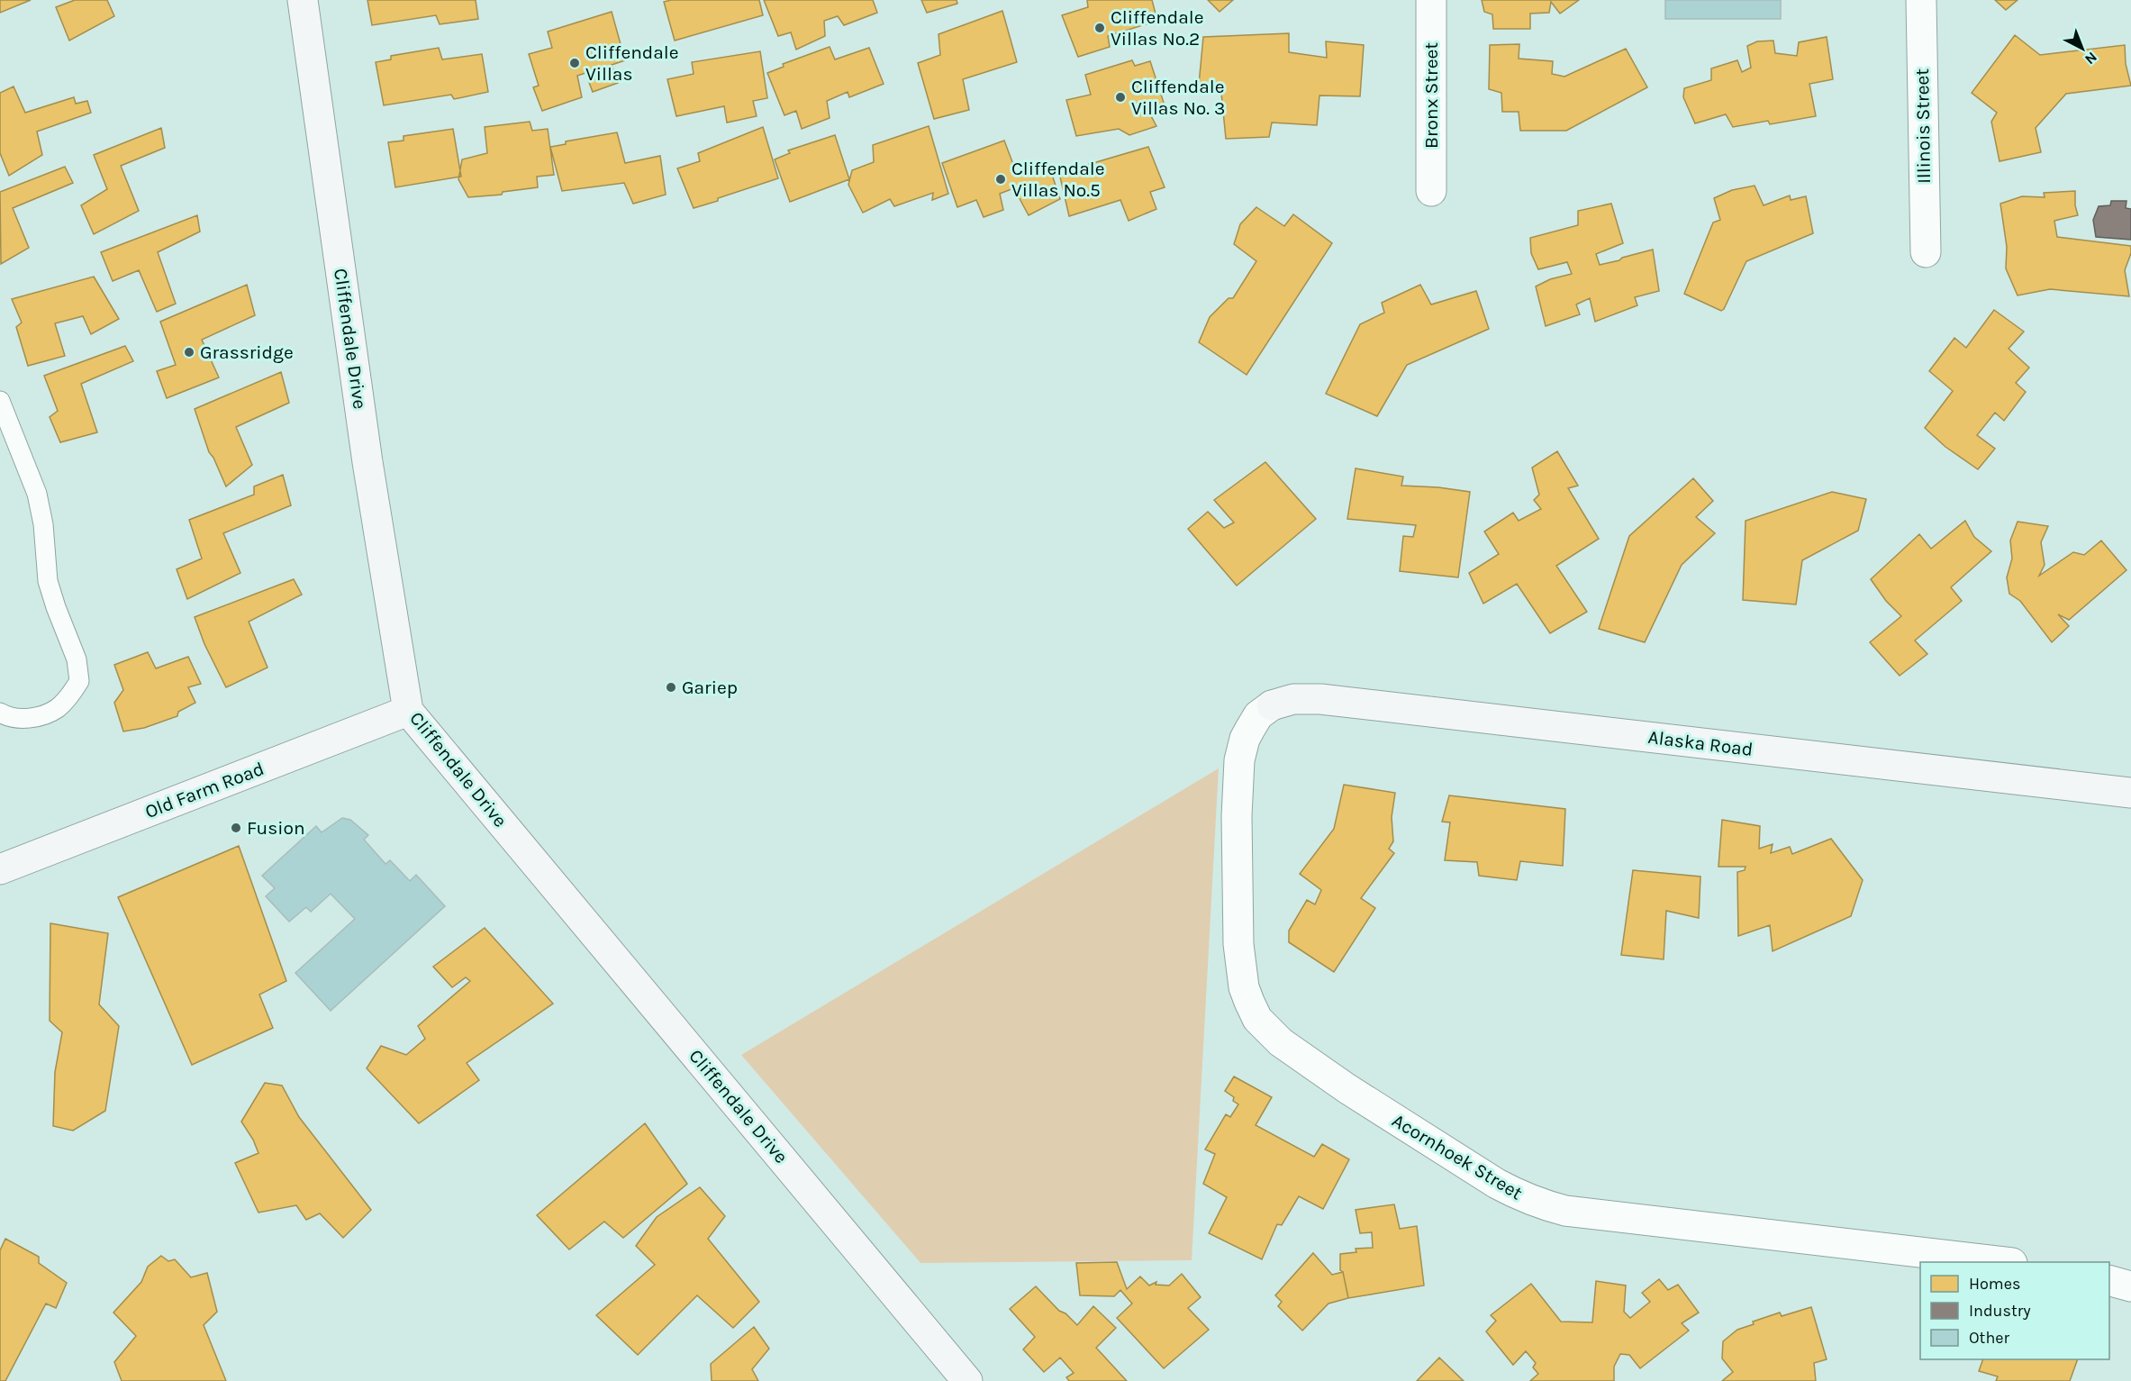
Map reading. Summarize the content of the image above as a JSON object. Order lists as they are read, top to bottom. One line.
{"streets":{"street":["Bronx Street","Illinois Street","Cliffendale Drive","Alaska Road","Old Farm Road","Acornhoek Street"]},"crossings":[["Cliffendale Drive","Old Farm Road"],["Alaska Road","Acornhoek Street"]],"places":["Cliffendale Villas No.2","Cliffendale Villas","Cliffendale Villas No. 3","Cliffendale Villas No.5","Grassridge","Gariep","Fusion"],"legend":["Homes","Industry","Other"],"north":"bottom right"}
